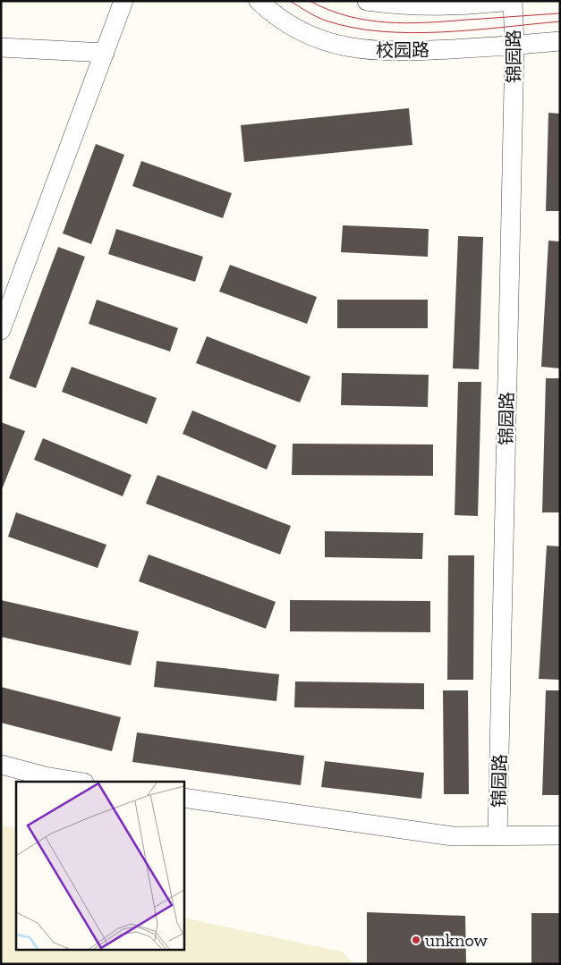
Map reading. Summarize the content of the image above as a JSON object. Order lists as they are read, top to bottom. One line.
{"streets":{"street":["校园路","锦园路"]},"crossings":[["校园路","锦园路"]],"places":["unknow"]}
